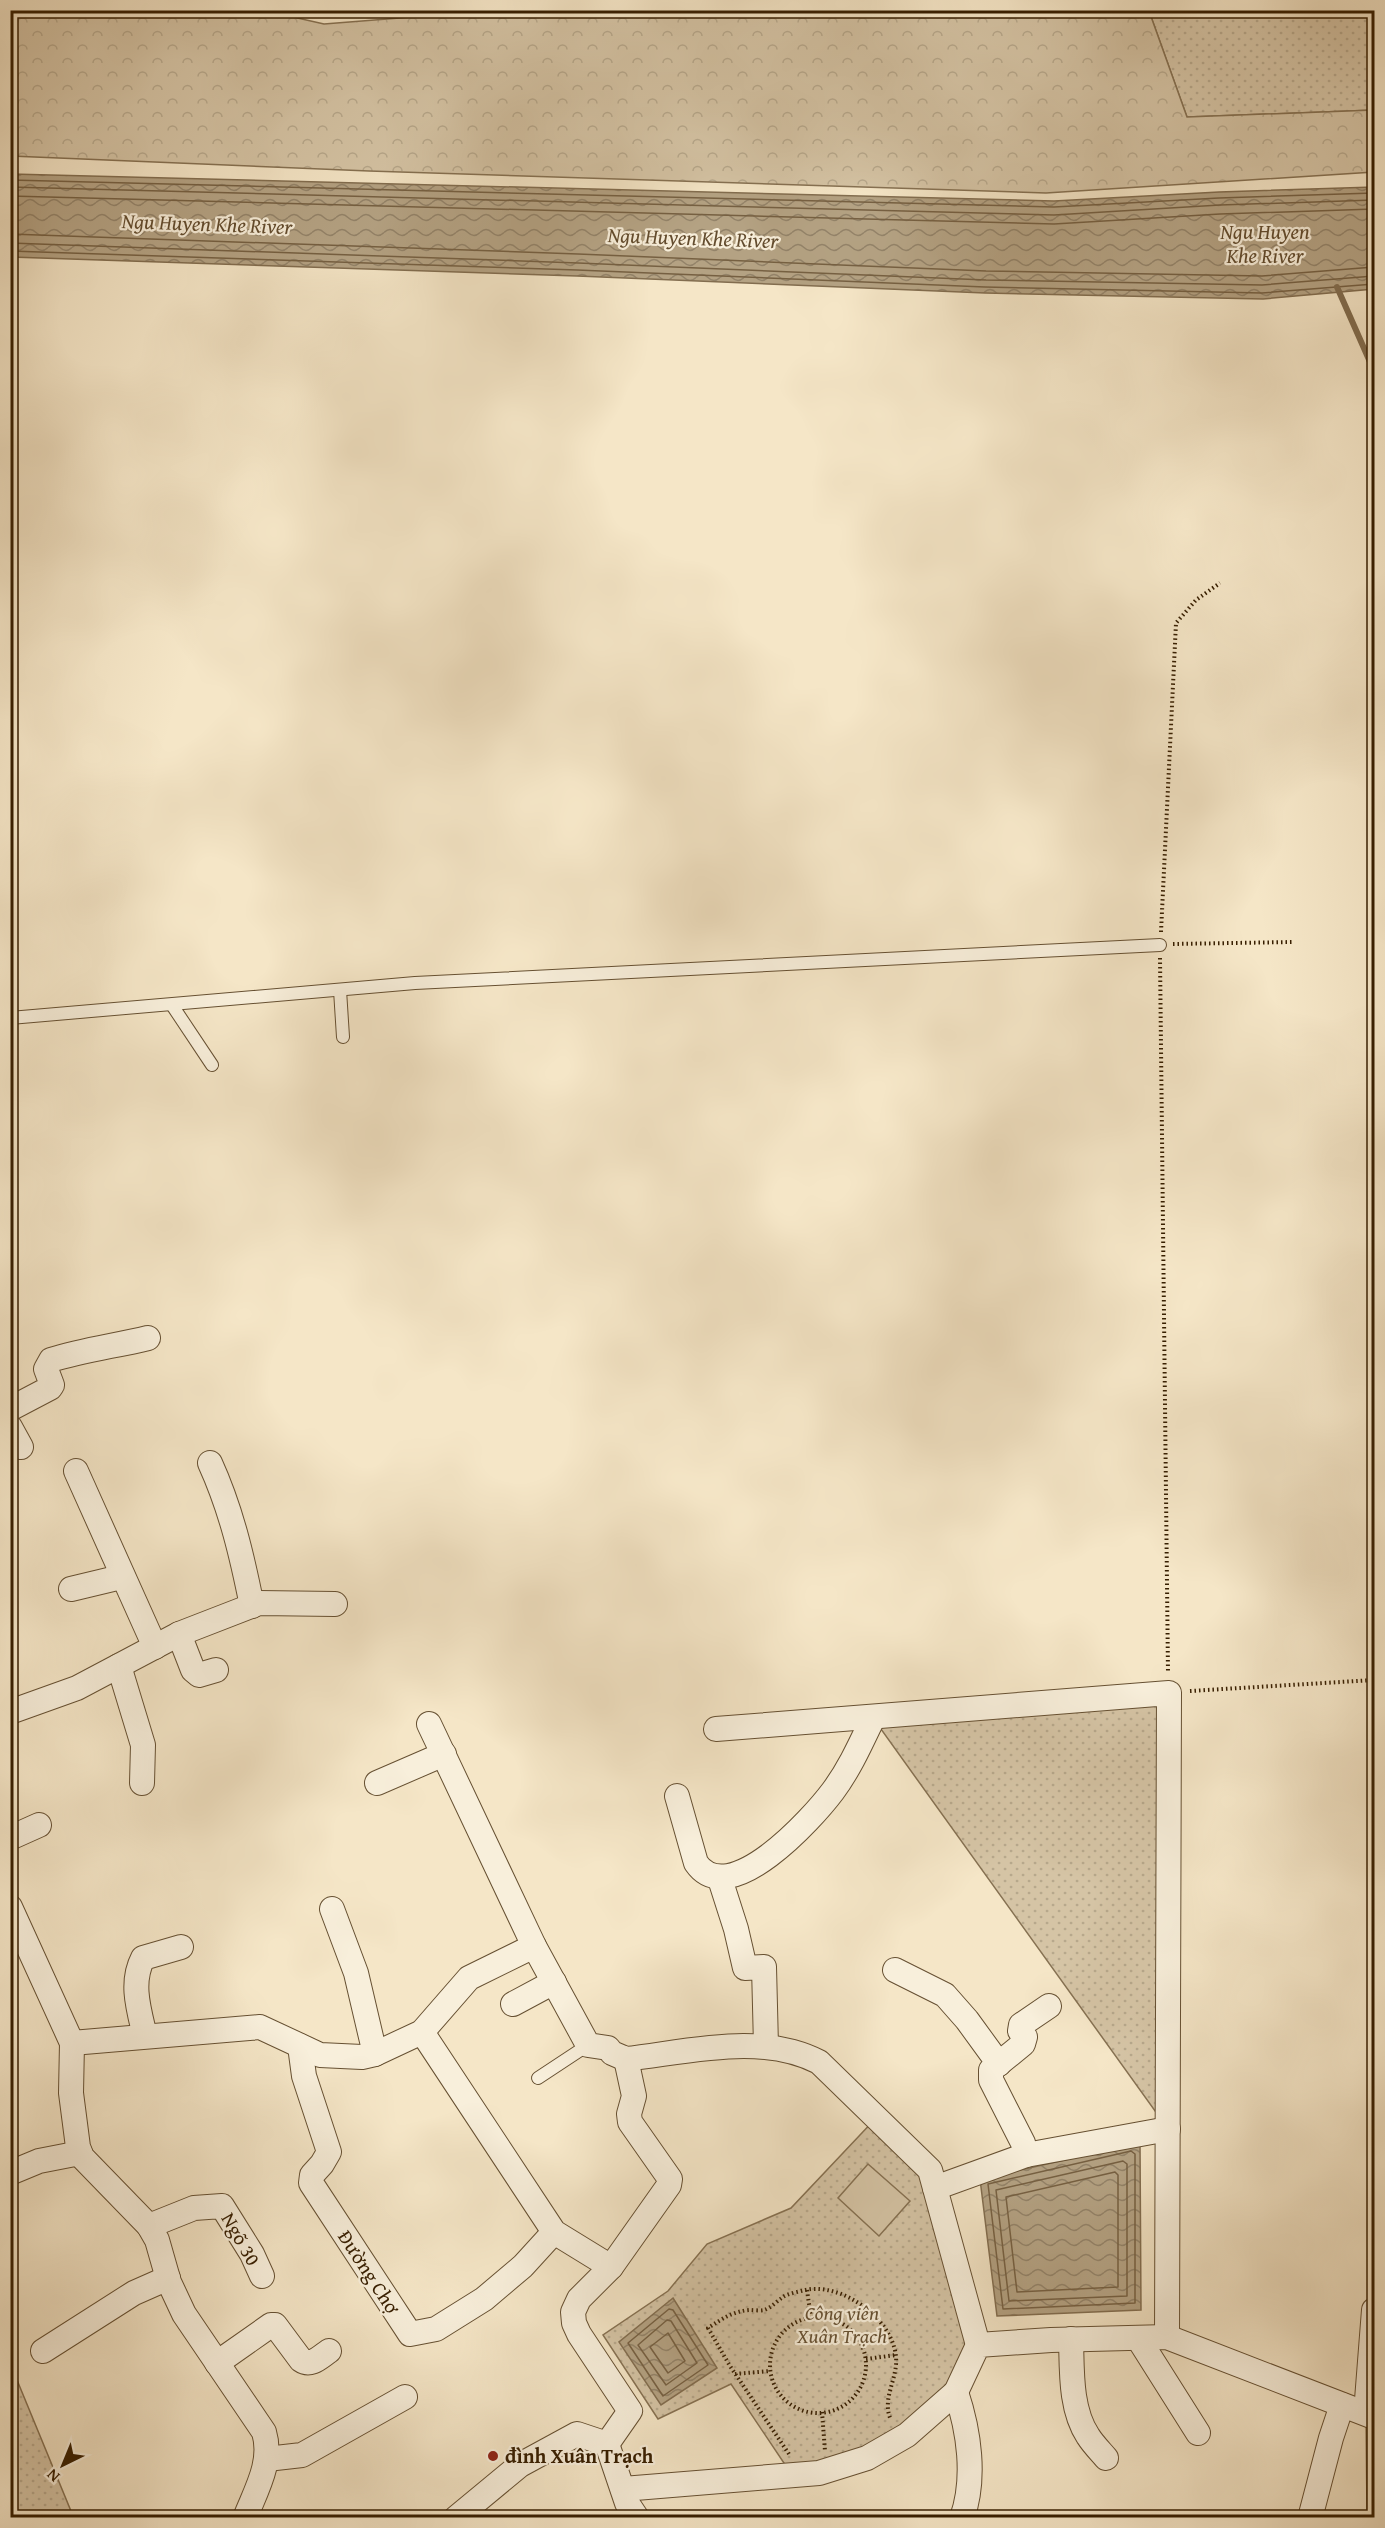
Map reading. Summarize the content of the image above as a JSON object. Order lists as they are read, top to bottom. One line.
{"streets":{"street":["Ngõ 30","Đường Chợ"]},"water":["Ngu Huyen Khe River"],"parks":["Công viên Xuân Trạch"],"places":["đình Xuân Trạch"],"north":"bottom left"}
